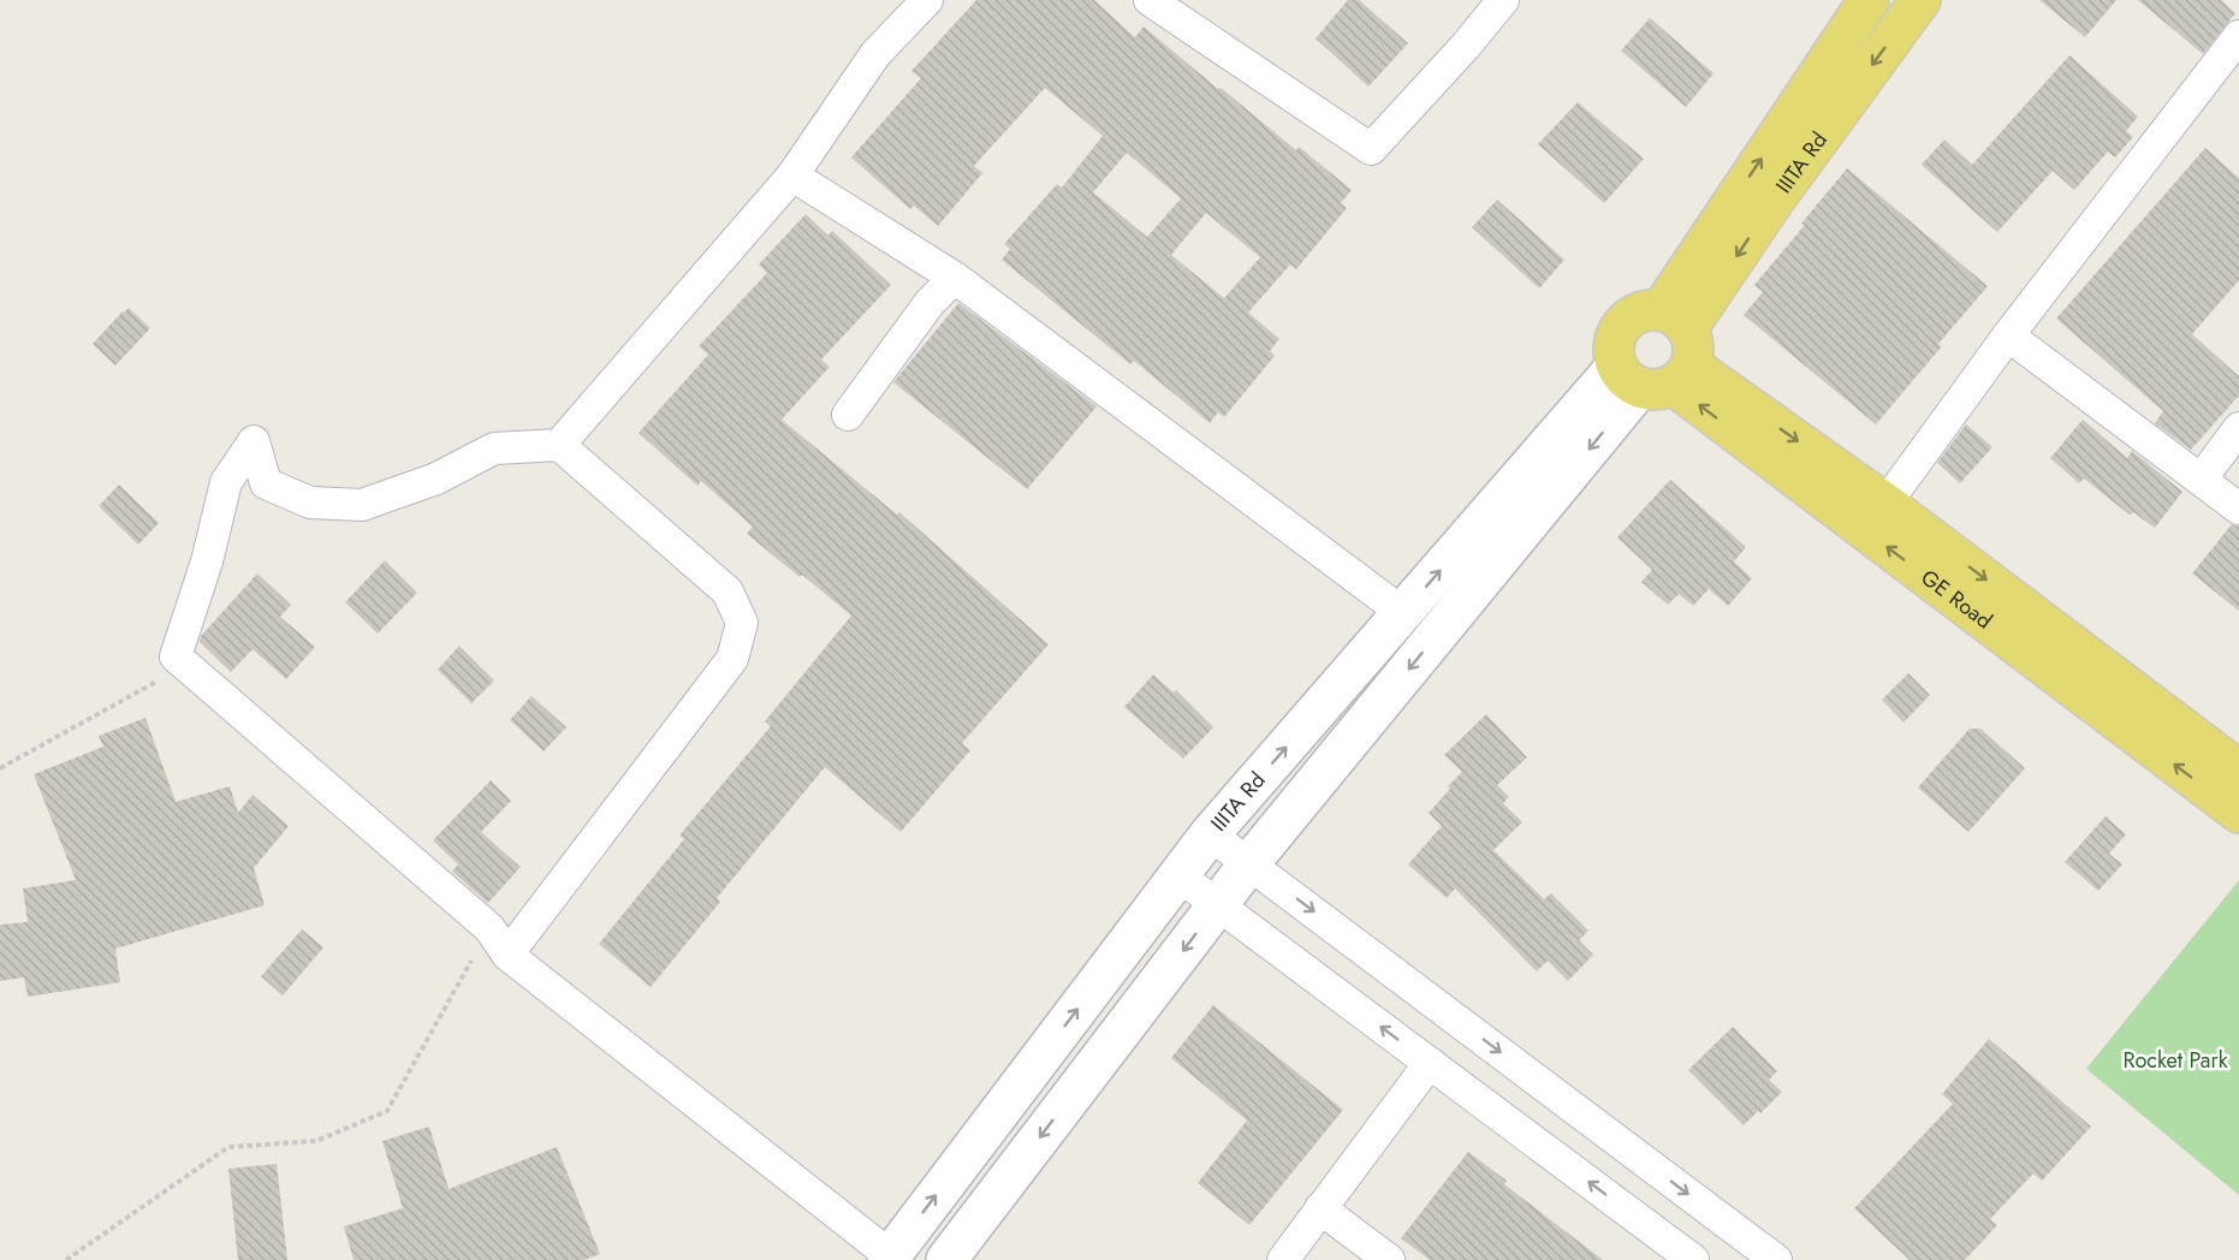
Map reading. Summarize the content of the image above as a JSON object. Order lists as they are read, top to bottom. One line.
{"streets":{"main road":["IIITA Rd","GE Road"]},"crossings":[["IIITA Rd","GE Road"]],"parks":["Rocket Park"]}
